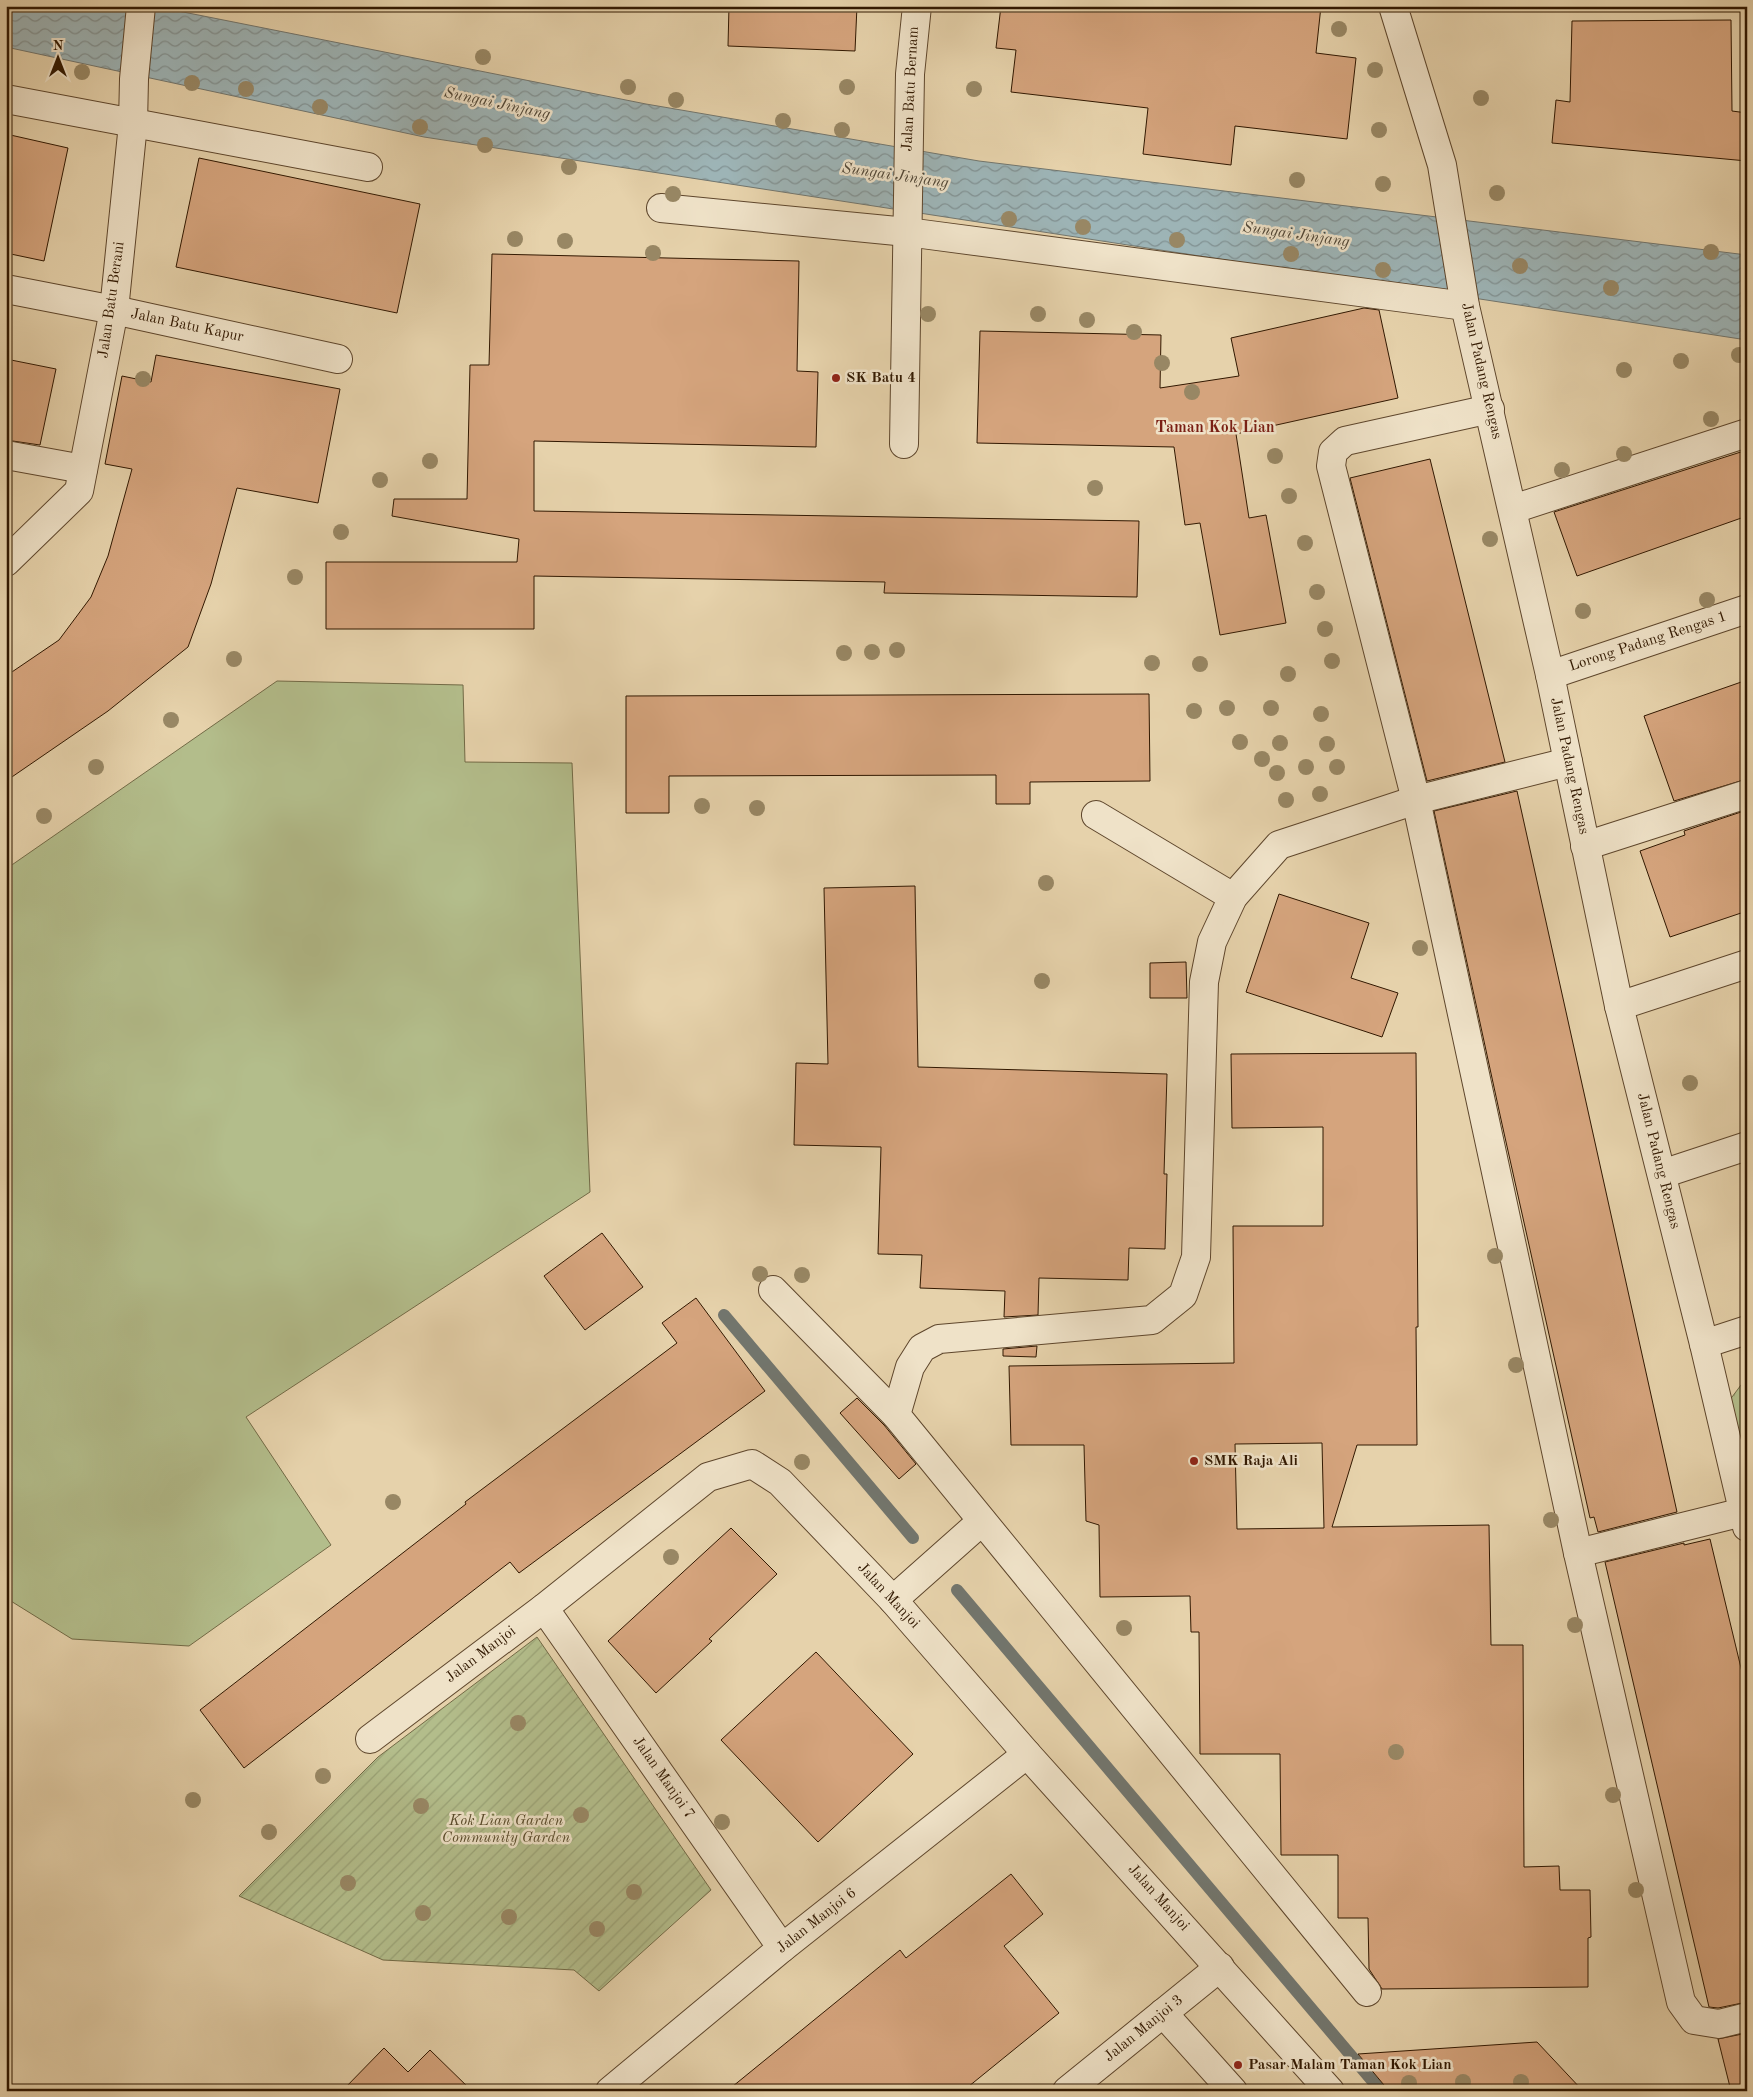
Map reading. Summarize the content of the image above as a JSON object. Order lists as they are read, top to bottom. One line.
{"streets":{"street":["Jalan Batu Bernam","Jalan Batu Berani","Jalan Batu Kapur","Jalan Padang Rengas","Lorong Padang Rengas 1","Jalan Manjoi","Jalan Manjoi 7","Jalan Manjoi 6","Jalan Manjoi 3"]},"crossings":[["Jalan Batu Berani","Jalan Batu Kapur"],["Jalan Padang Rengas","Lorong Padang Rengas 1"],["Jalan Manjoi","Jalan Manjoi 7"],["Jalan Manjoi","Jalan Manjoi 6"],["Jalan Manjoi","Jalan Manjoi 3"],["Jalan Manjoi 7","Jalan Manjoi 6"]],"districts":["Taman Kok Lian"],"water":["Sungai Jinjang"],"parks":["Kok Lian Garden Community Garden"],"places":["SK Batu 4","SMK Raja Ali","Pasar Malam Taman Kok Lian"],"north":"top"}
